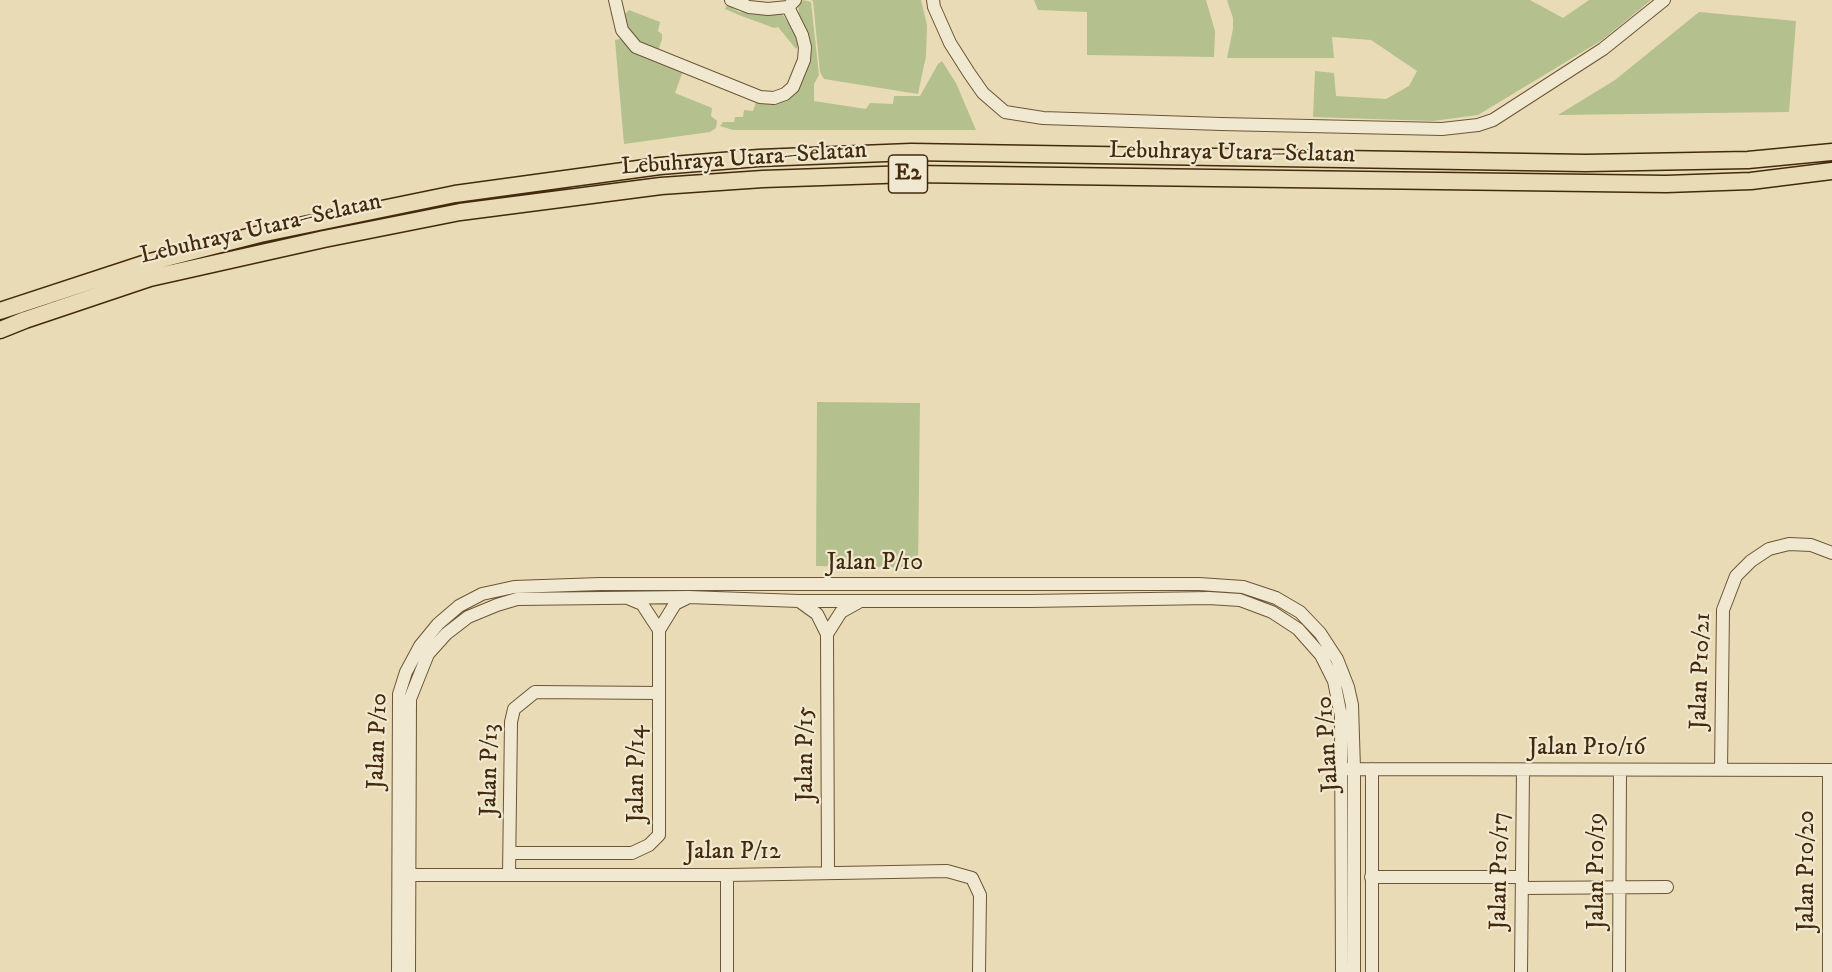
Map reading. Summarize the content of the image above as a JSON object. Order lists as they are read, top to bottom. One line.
{"streets":{"highway":["Lebuhraya Utara–Selatan","E2"],"street":["Jalan P/10","Jalan P10/21","Jalan P10/16","Jalan P/15","Jalan P/13","Jalan P/14","Jalan P/12","Jalan P10/17","Jalan P10/19","Jalan P10/20"]},"crossings":[["Jalan P/10","Jalan P10/16"],["Jalan P/10","Jalan P/12"],["Jalan P10/21","Jalan P10/16"],["Jalan P10/16","Jalan P10/17"],["Jalan P10/16","Jalan P10/19"],["Jalan P10/16","Jalan P10/20"],["Jalan P/15","Jalan P/12"],["Jalan P/13","Jalan P/14"],["Jalan P/13","Jalan P/12"]]}
